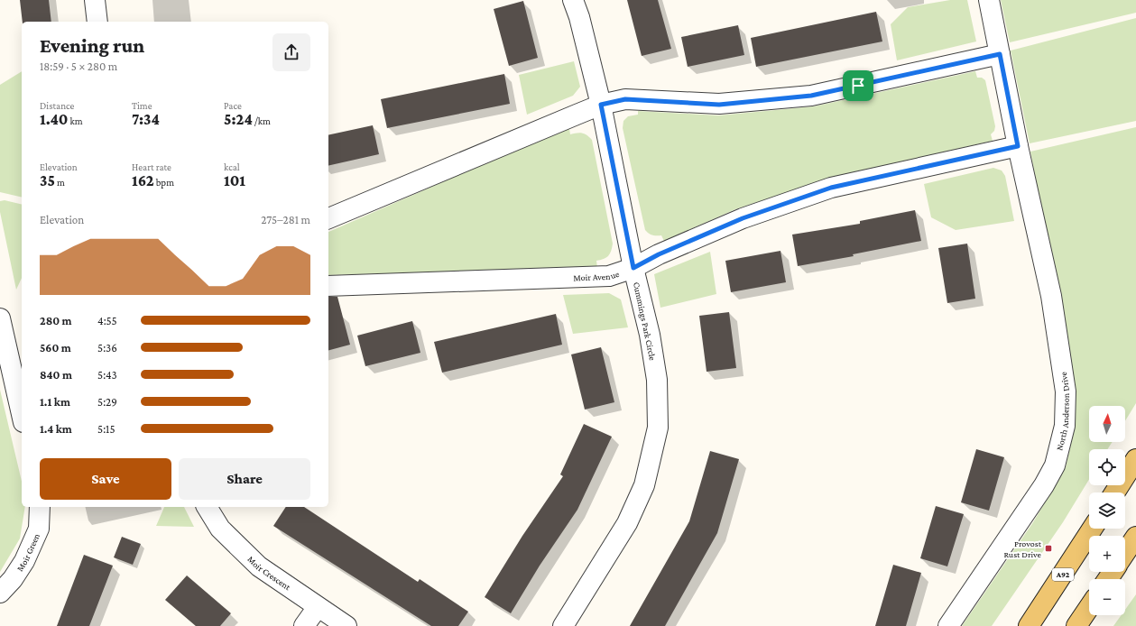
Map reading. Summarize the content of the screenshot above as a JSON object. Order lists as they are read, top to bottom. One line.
{"streets":{"main road":["A92"],"street":["Moir Avenue","Cummings Park Circle","North Anderson Drive","Moir Green","Moir Crescent"]},"crossings":[["Moir Avenue","Cummings Park Circle"],["Moir Avenue","North Anderson Drive"]],"places":{"transit":["Provost Rust Drive"]},"north":"top","page":{"heading":["Evening run","18:59 · 5 × 280 m"],"stats":[["Distance","1.40 km"],["Time","7:34"],["Pace","5:24 /km"],["Elevation","35 m"],["Heart rate","162 bpm"],["kcal","101"]],"chart":["Elevation","275–281 m"],"list":[{"name":"280 m","note":"4:55"},{"name":"560 m","note":"5:36"},{"name":"840 m","note":"5:43"},{"name":"1.1 km","note":"5:29"},{"name":"1.4 km","note":"5:15"}],"map_buttons":["+","−"],"buttons":["Save","Share"]}}
